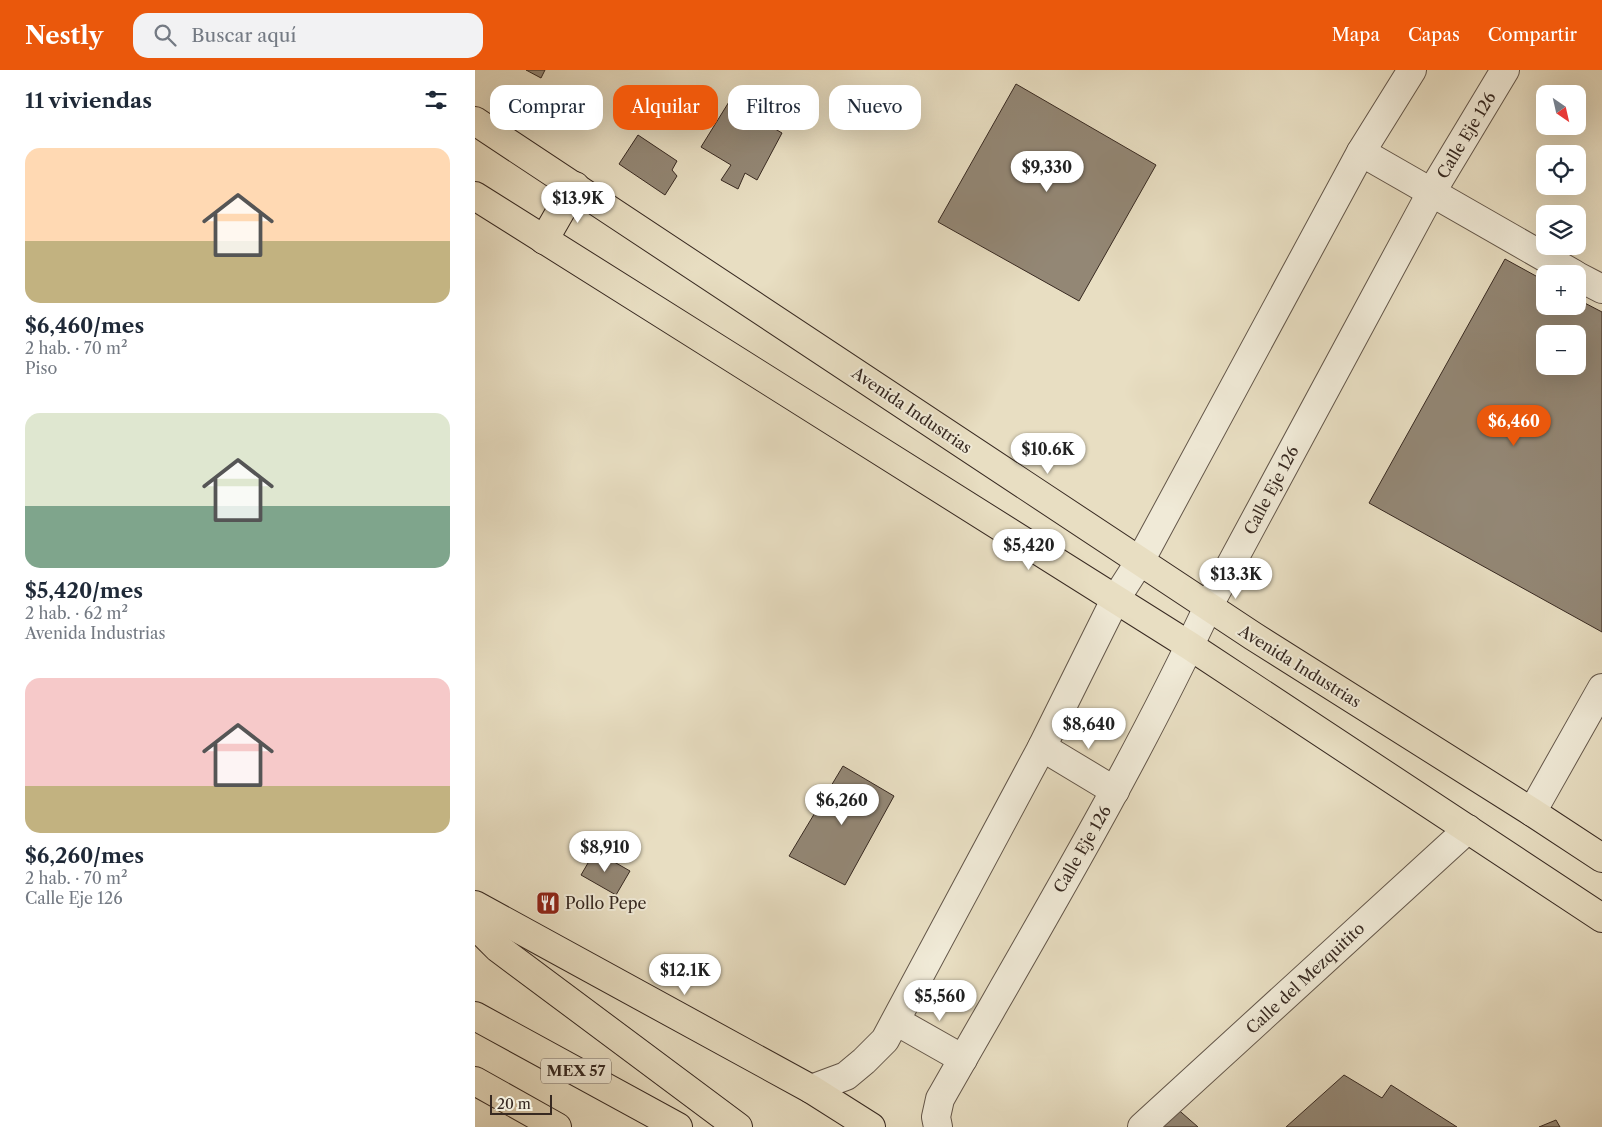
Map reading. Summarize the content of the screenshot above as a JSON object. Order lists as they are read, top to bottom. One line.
{"streets":{"main road":["Avenida Industrias","MEX 57"],"street":["Calle Eje 126","Calle del Mezquitito"]},"crossings":[["Calle Eje 126","Avenida Industrias"]],"places":{"restaurant":["Pollo Pepe"]},"scale_bar":"20 m","north":"bottom right","page":{"header":"Nestly","search":"Buscar aquí","nav":["Mapa","Capas","Compartir"],"heading":"11 viviendas","map_buttons":["+","−"],"chip":["Comprar","Alquilar","Filtros","Nuevo"],"list":[{"name":"$6,460/mes","note":"2 hab. · 70 m² · Piso"},{"name":"$5,420/mes","note":"2 hab. · 62 m² · Avenida Industrias"},{"name":"$6,260/mes","note":"2 hab. · 70 m² · Calle Eje 126"}],"price":["$9,330","$13.9K","$6,460","$10.6K","$5,420","$13.3K","$8,640","$6,260","$8,910","$12.1K","$5,560"],"scale":"20 m"}}
